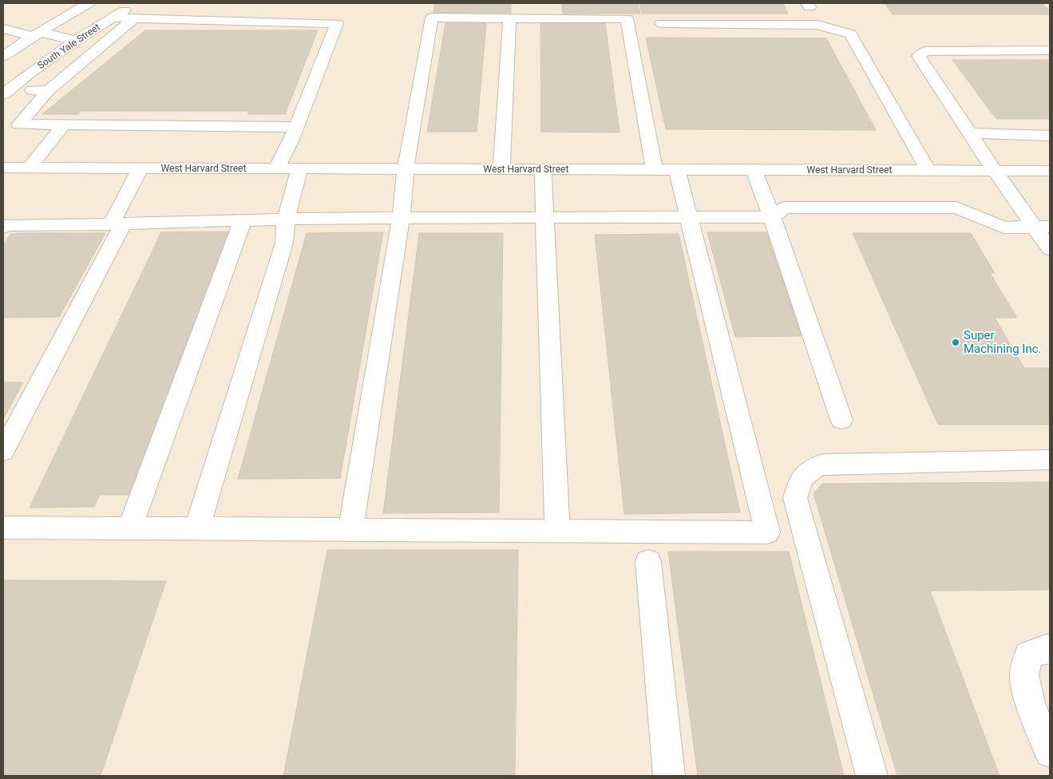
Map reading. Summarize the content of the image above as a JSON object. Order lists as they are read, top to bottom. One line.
{"streets":{"street":["South Yale Street","West Harvard Street"]},"places":["Super Machining Inc."]}
